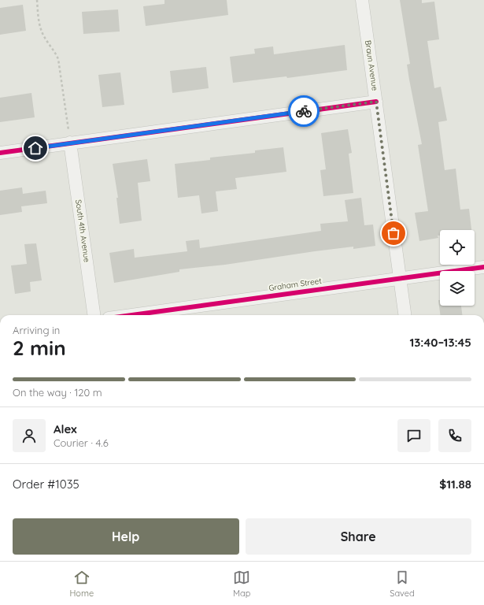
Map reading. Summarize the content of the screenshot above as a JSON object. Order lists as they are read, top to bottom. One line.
{"streets":{"street":["Braun Avenue","South 4th Avenue","Graham Street"]},"crossings":[["Braun Avenue","Graham Street"]],"page":{"heading":["2 min","Arriving in","13:40–13:45"],"panel":["Alex","Courier · 4.6","Order #1035","$11.88"],"bar":"On the way · 120 m","buttons":["Help","Share"],"tabs":["Home","Map","Saved"]}}
